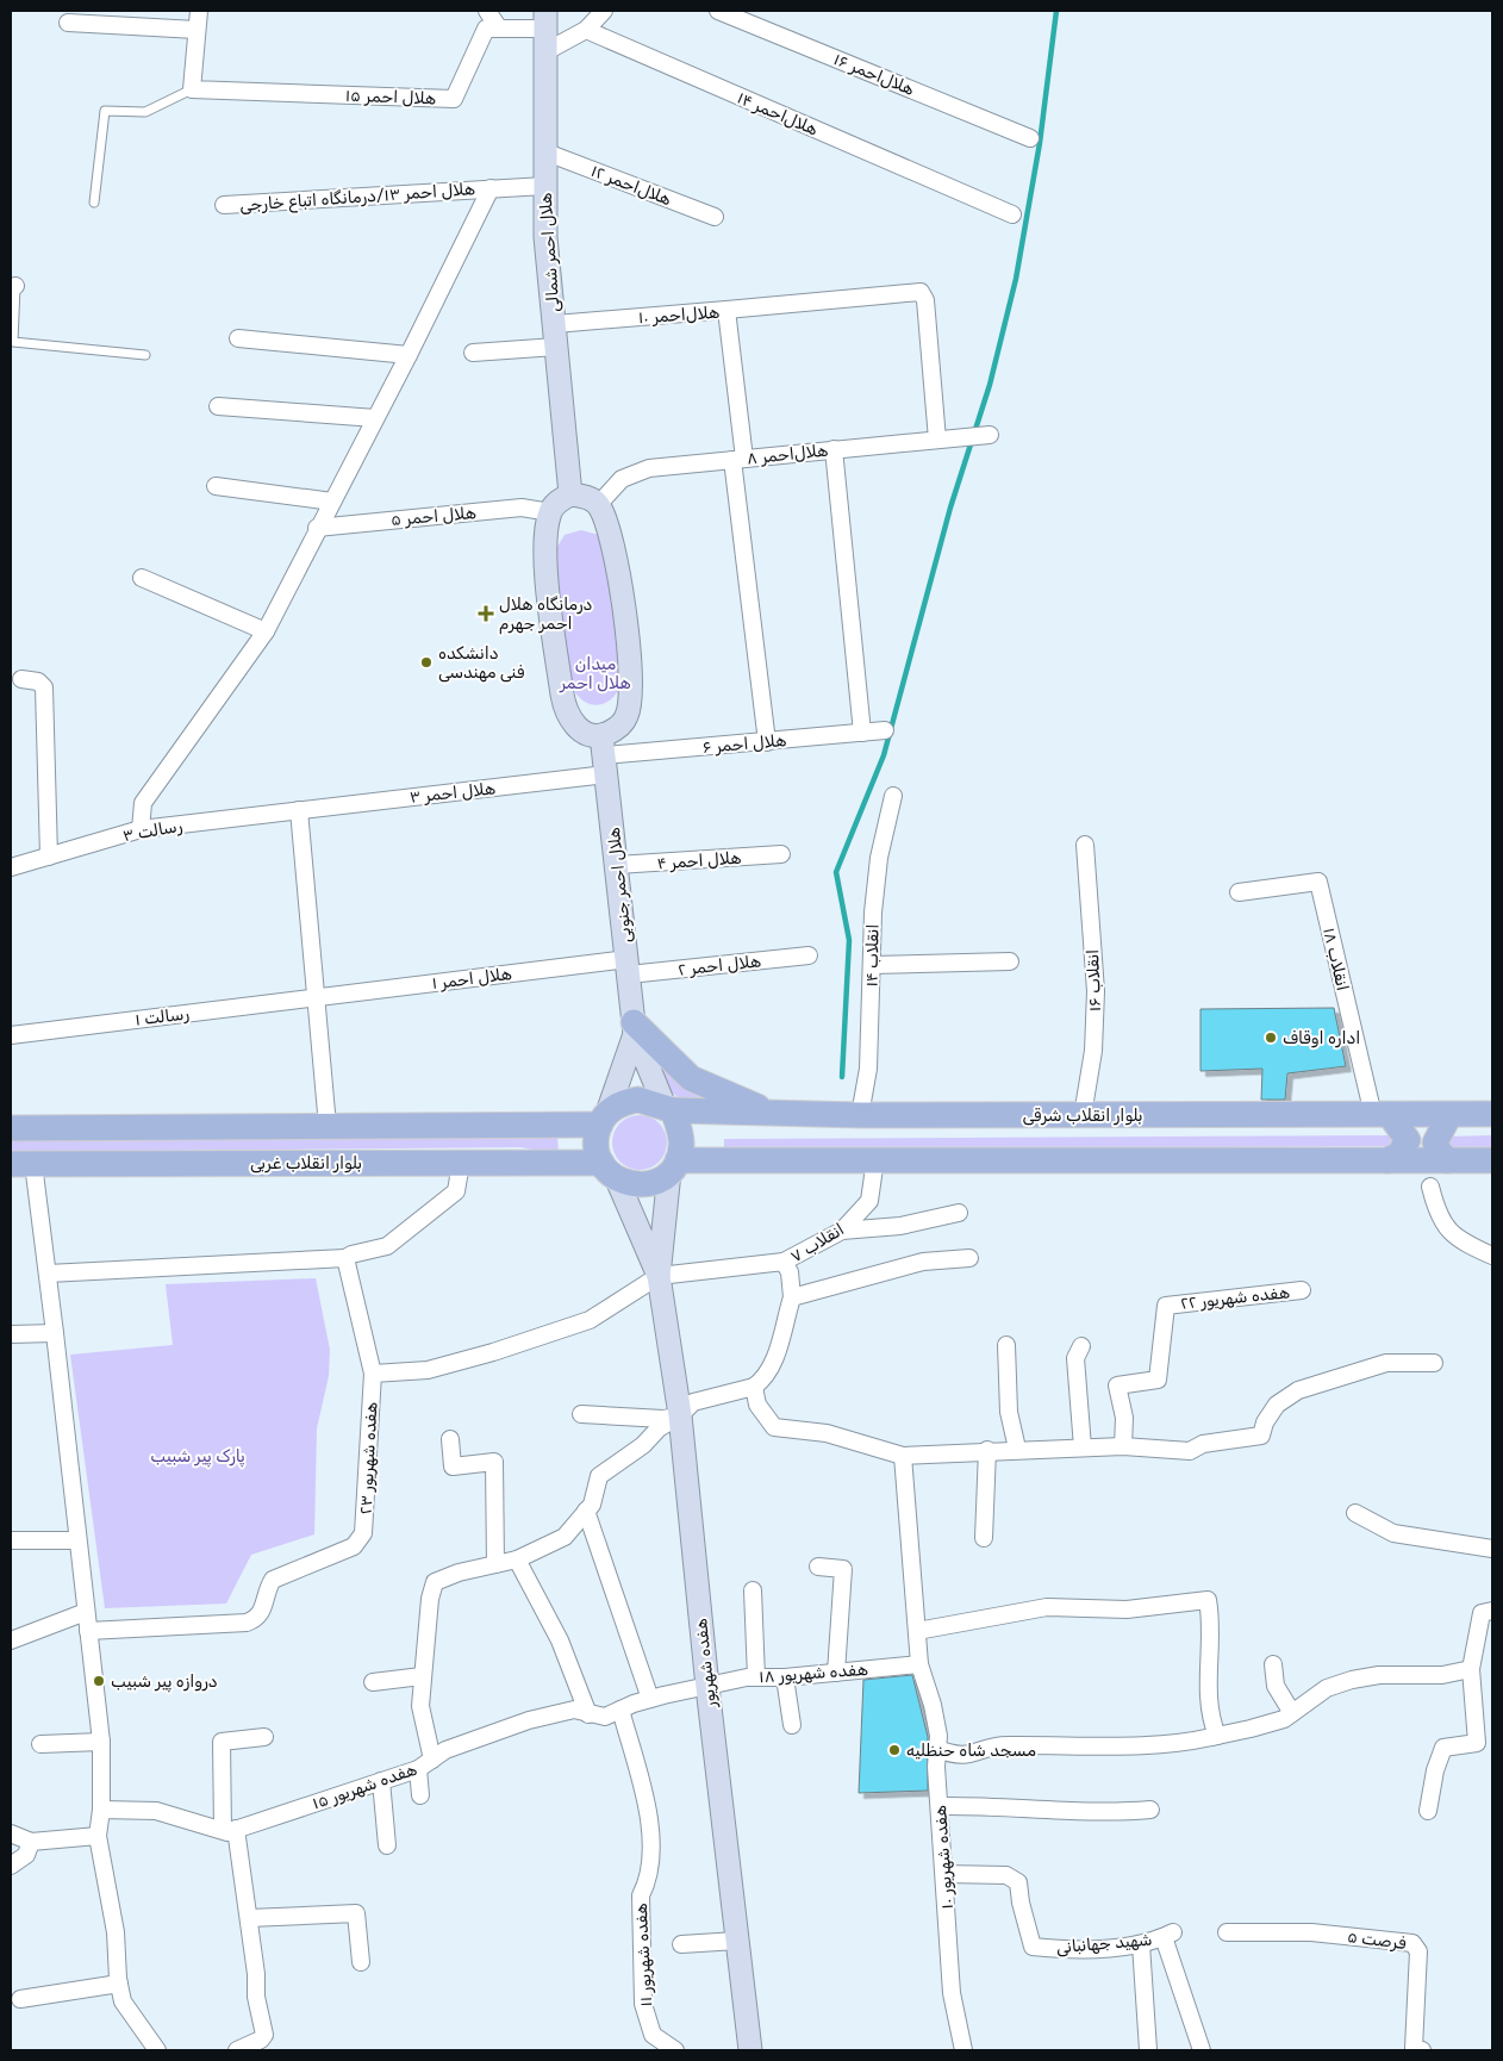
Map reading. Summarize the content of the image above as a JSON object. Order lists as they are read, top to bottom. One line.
{"streets":{"main road":["هلال احمر شمالی","هلال احمر جنوبی","بلوار انقلاب شرقی","بلوار انقلاب غربی","هفده شهریور"],"street":["هلال‌احمر ۱۶","هلال احمر ۱۵","هلال‌احمر ۱۴","هلال‌احمر ۱۲","هلال احمر ۱۳/درمانگاه اتباع خارجی","هلال‌احمر ۱۰","هلال‌احمر ۸","هلال احمر ۵","هلال احمر ۶","هلال احمر ۳","رسالت ۳","هلال احمر ۴","انقلاب ۱۴","انقلاب ۱۸","هلال احمر ۲","هلال احمر ۱","انقلاب ۱۶","رسالت ۱","انقلاب ۷","هفده شهریور ۲۲","هفده شهریور ۲۳","هفده شهریور ۱۸","هفده شهریور ۱۵","هفده شهریور ۱۰","فرصت ۵","شهید جهانبانی","هفده شهریور ۱۱"]},"crossings":[["هلال‌احمر ۱۲","هلال احمر شمالی"],["هلال احمر ۱۳/درمانگاه اتباع خارجی","هلال احمر شمالی"],["هلال احمر شمالی","هلال‌احمر ۱۰"],["هلال‌احمر ۱۰","هلال‌احمر ۸"],["هلال‌احمر ۱۰","هلال احمر ۶"],["هلال احمر ۶","هلال احمر ۳"],["هلال احمر ۶","هلال احمر جنوبی"],["هلال احمر ۳","رسالت ۳"],["هلال احمر ۳","هلال احمر جنوبی"],["هلال احمر ۴","هلال احمر جنوبی"],["هلال احمر جنوبی","هلال احمر ۲"],["هلال احمر جنوبی","هلال احمر ۱"],["هلال احمر جنوبی","بلوار انقلاب شرقی"],["هلال احمر جنوبی","بلوار انقلاب غربی"],["هلال احمر جنوبی","هفده شهریور"],["انقلاب ۱۴","بلوار انقلاب شرقی"],["انقلاب ۱۸","بلوار انقلاب شرقی"],["هلال احمر ۲","هلال احمر ۱"],["هلال احمر ۱","رسالت ۱"],["انقلاب ۱۶","بلوار انقلاب شرقی"],["بلوار انقلاب شرقی","بلوار انقلاب غربی"],["بلوار انقلاب شرقی","هفده شهریور"],["بلوار انقلاب غربی","هفده شهریور"],["هفده شهریور","هفده شهریور ۱۸"],["هفده شهریور","هفده شهریور ۱۵"],["هفده شهریور ۱۸","هفده شهریور ۱۵"],["هفده شهریور ۱۸","هفده شهریور ۱۰"],["هفده شهریور ۱۵","هفده شهریور ۱۱"],["هفده شهریور ۱۰","شهید جهانبانی"]],"parks":["میدان هلال احمر","پارک پیر شبیب"],"places":{"health":["درمانگاه هلال احمر جهرم"],"other":["دانشکده فنی مهندسی","اداره اوقاف","دروازه پیر شبیب","مسجد شاه حنظلیه"]}}
